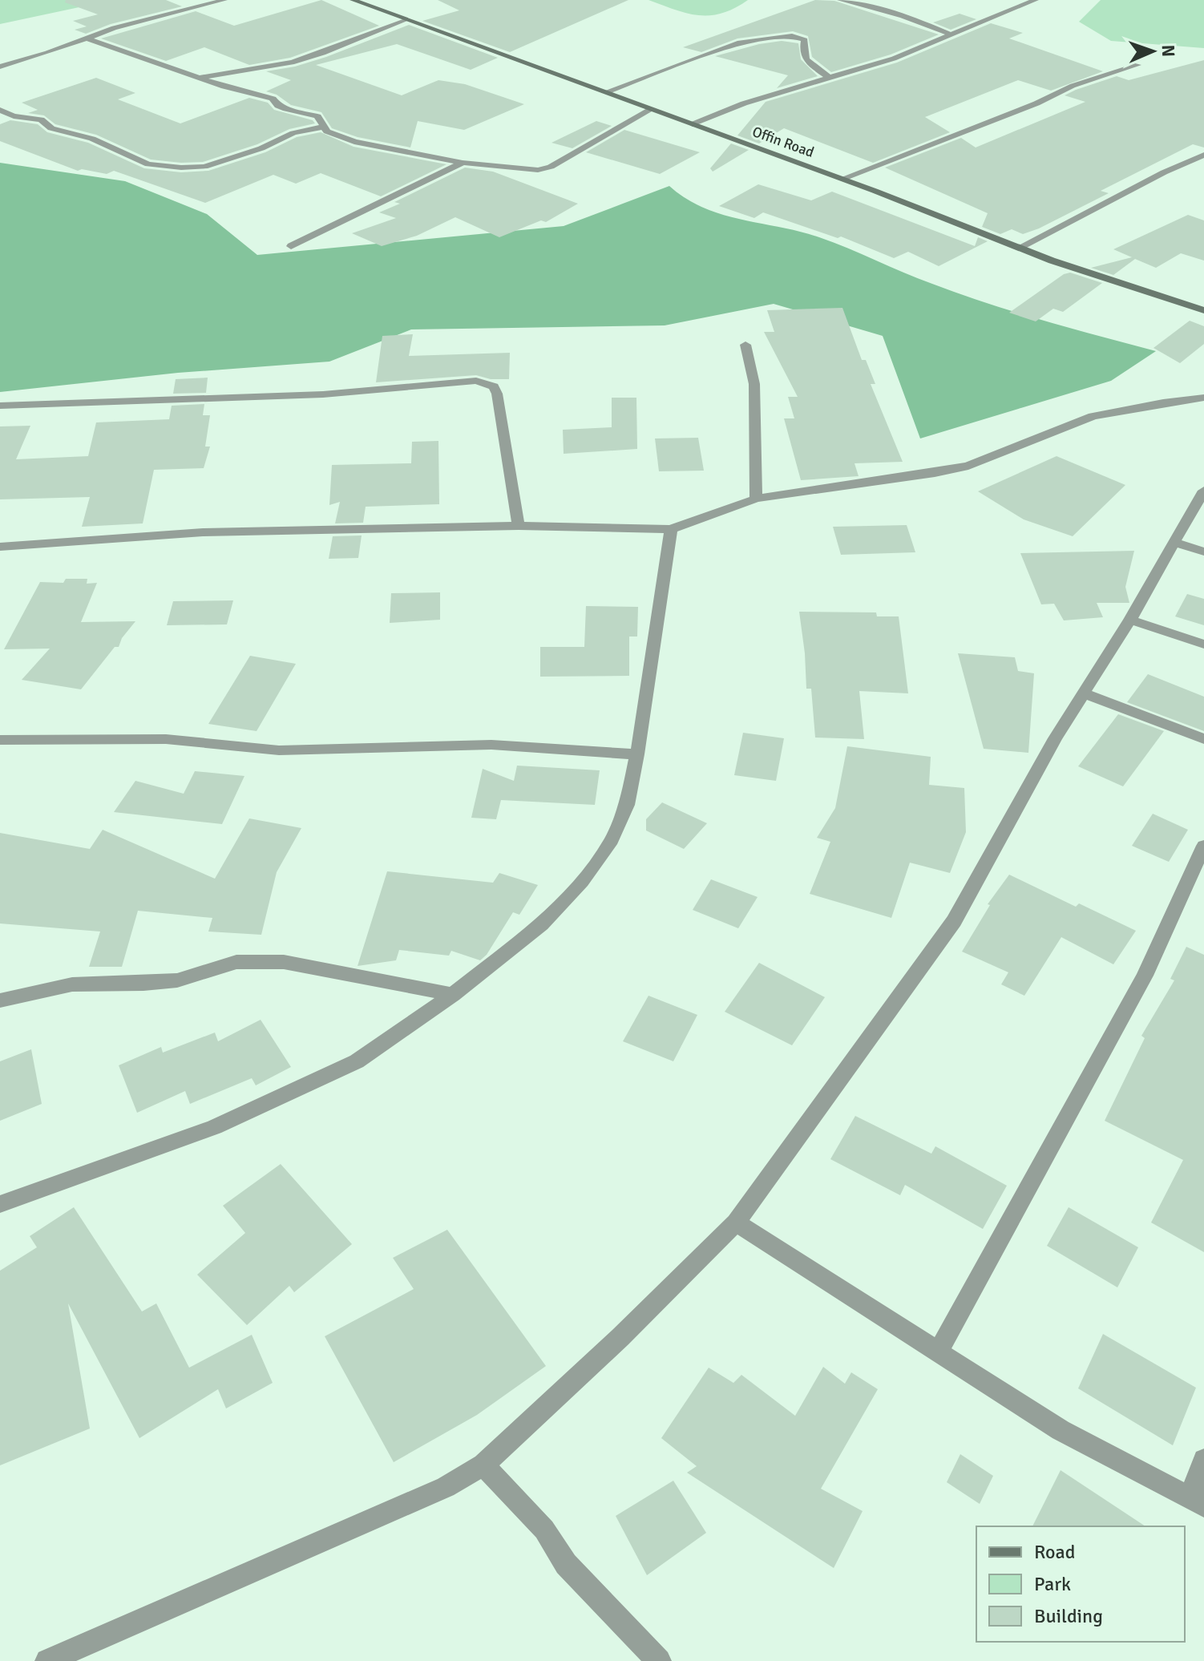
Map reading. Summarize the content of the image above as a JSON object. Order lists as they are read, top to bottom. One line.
{"streets":{"street":["Offin Road"]},"legend":["Road","Park","Building"],"north":"right"}
